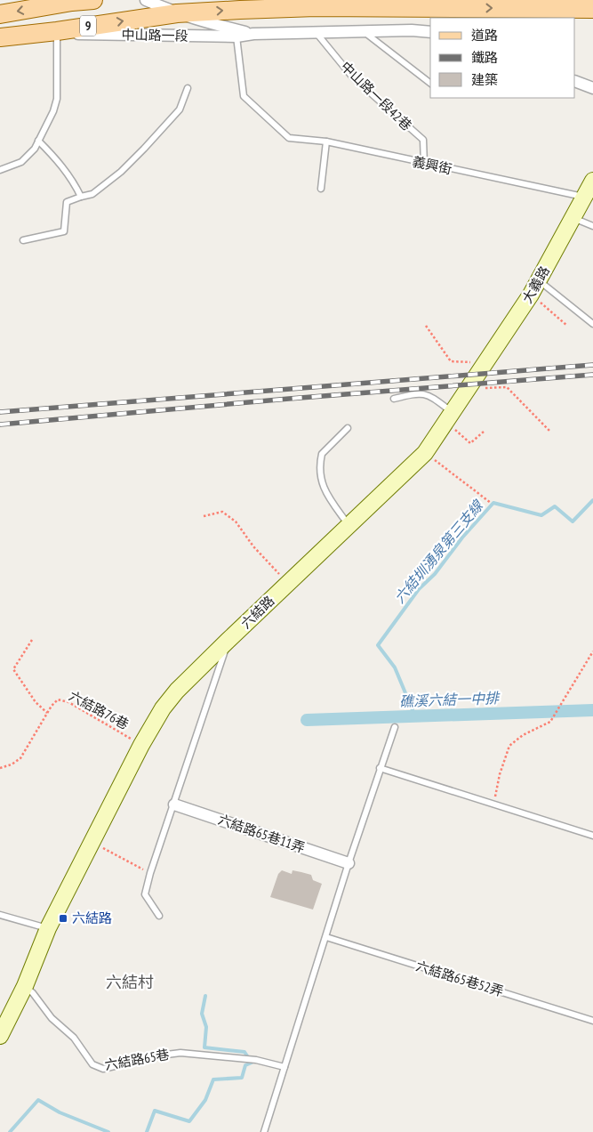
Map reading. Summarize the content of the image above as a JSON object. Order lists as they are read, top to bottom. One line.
{"streets":{"main road":["9"],"street":["中山路一段","大義路","六結路","六結路65巷11弄"],"lane":["中山路一段42巷","義興街","六結路65巷52弄","六結路65巷"],"path":["六結路76巷"]},"crossings":[["9","中山路一段"],["中山路一段","中山路一段42巷"],["中山路一段","義興街"],["中山路一段42巷","義興街"],["義興街","大義路"],["大義路","六結路"],["六結路","六結路76巷"],["六結路","六結路65巷"]],"districts":["六結村"],"water":["六結圳湧泉第三支線","礁溪六結一中排"],"places":{"transit":["六結路"]},"legend":["道路","鐵路","建築"]}
